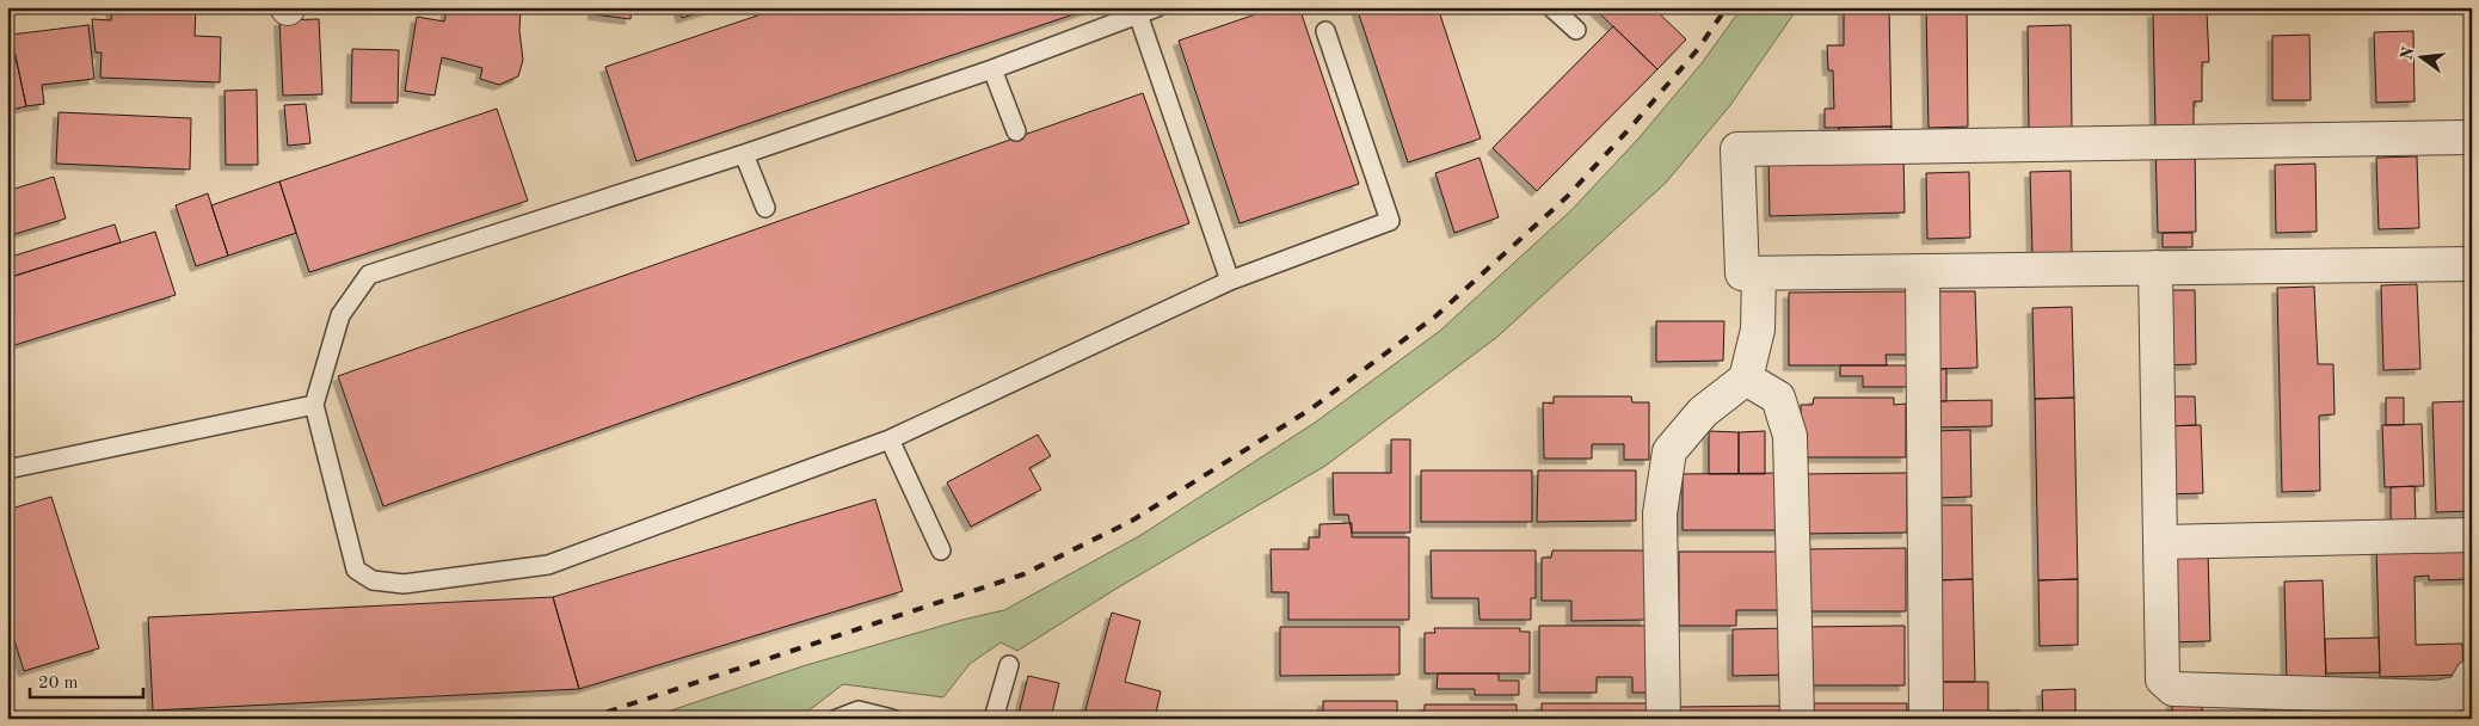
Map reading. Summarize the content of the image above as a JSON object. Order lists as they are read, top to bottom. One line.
{"scale_bar":"20 m","north":"left"}
